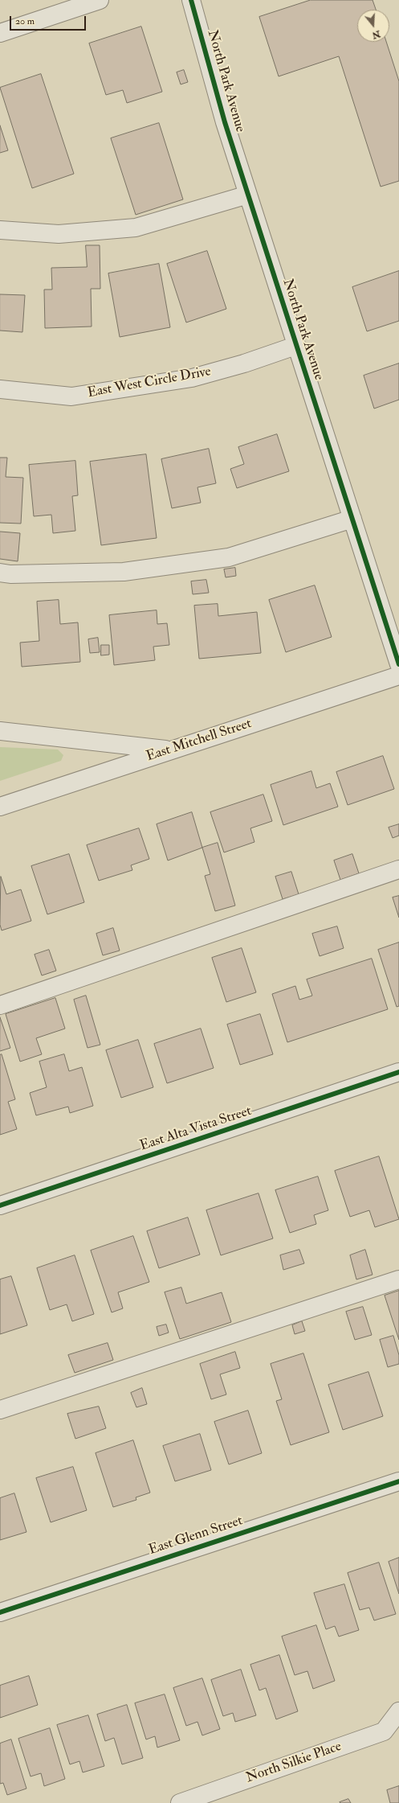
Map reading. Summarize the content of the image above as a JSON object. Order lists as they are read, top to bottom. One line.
{"streets":{"street":["North Park Avenue","East West Circle Drive","East Mitchell Street","East Alta Vista Street","East Glenn Street","North Silkie Place"]},"crossings":[["North Park Avenue","East West Circle Drive"]],"scale_bar":"20 m","north":"bottom"}
